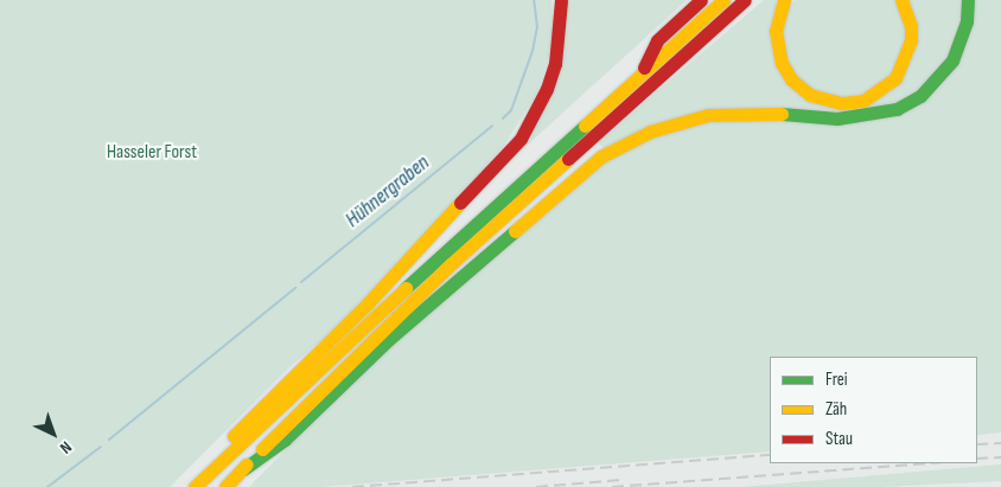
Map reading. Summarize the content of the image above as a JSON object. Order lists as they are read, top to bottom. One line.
{"water":["Hühnergraben"],"parks":["Hasseler Forst"],"legend":["Frei","Zäh","Stau"],"north":"bottom right"}
